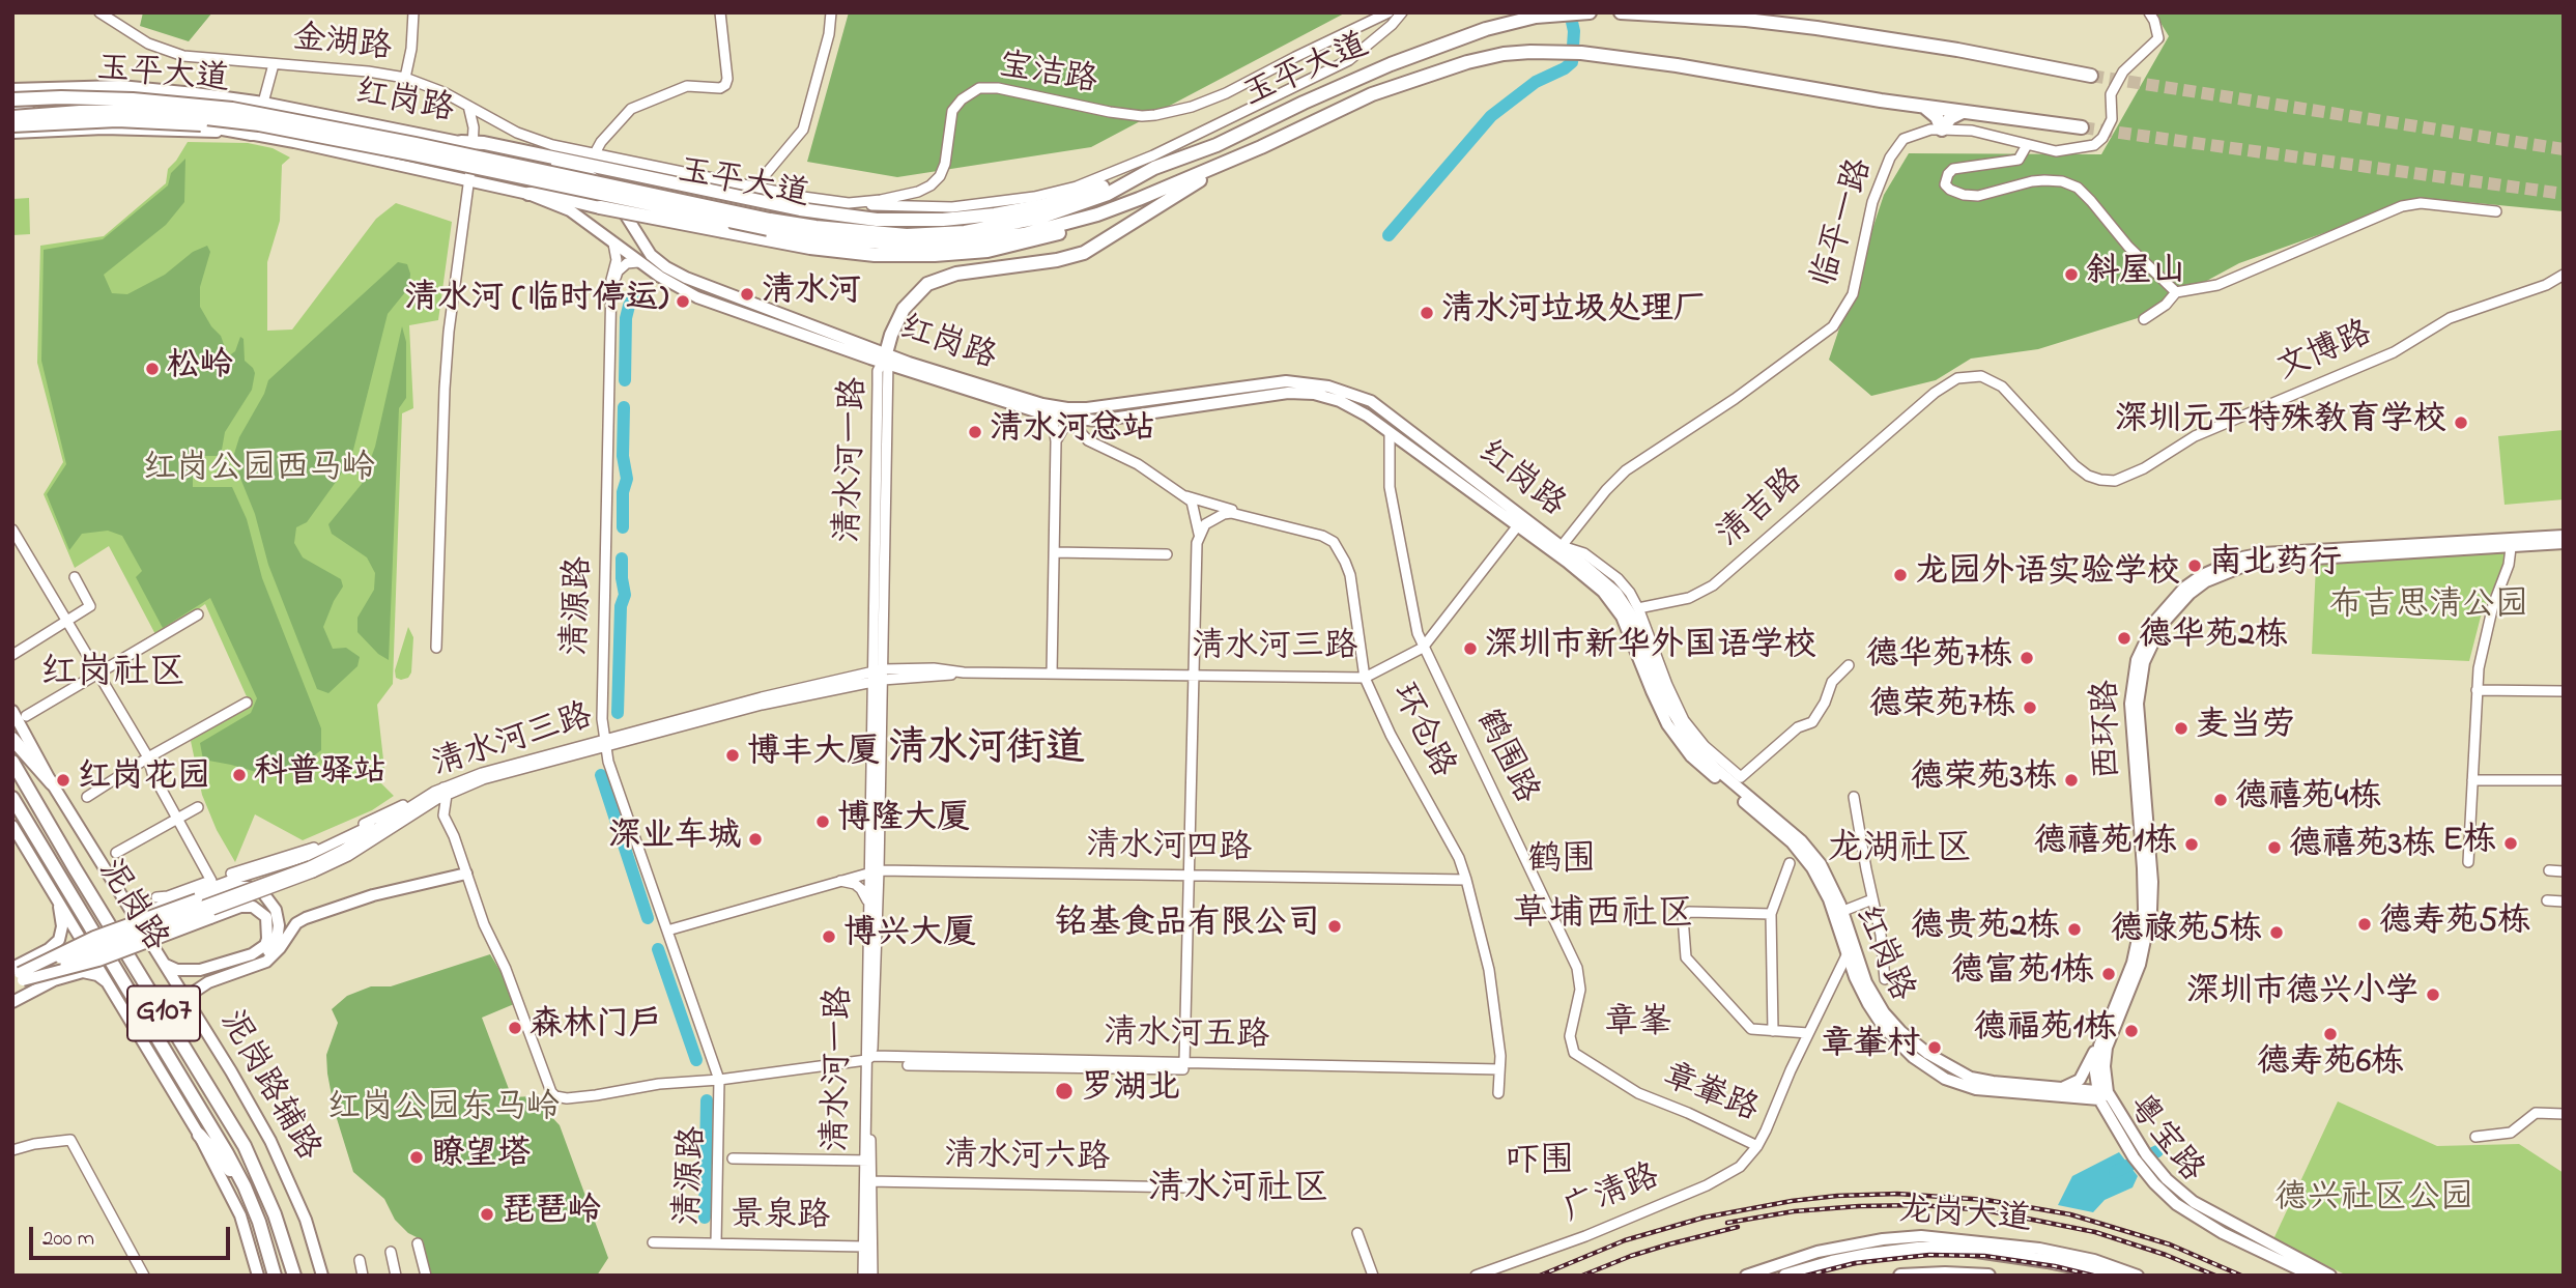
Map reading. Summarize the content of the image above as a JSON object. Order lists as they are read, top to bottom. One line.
{"streets":{"highway":["玉平大道","泥岗路","G107","龙岗大道"],"main road":["红岗路","西环路","泥岗路辅路","粤宝路"],"street":["金湖路","宝洁路","临平一路","文博路","清水河一路","清吉路","清源路","清水河三路","环仓路","鹤围路","清水河四路","清水河五路","章輋路","清水河六路","广清路","景泉路"]},"crossings":[["金湖路","宝洁路"],["红岗路","临平一路"],["红岗路","清水河一路"],["红岗路","清源路"],["红岗路","清水河三路"],["红岗路","西环路"],["红岗路","鹤围路"],["红岗路","章輋路"],["红岗路","粤宝路"],["文博路","清吉路"],["清水河一路","清水河三路"],["清水河一路","清水河四路"],["清水河一路","清水河五路"],["清水河一路","清水河六路"],["清水河一路","景泉路"],["清源路","清水河三路"],["清源路","清水河四路"],["清源路","清水河五路"],["清源路","景泉路"],["清水河三路","环仓路"],["清水河三路","鹤围路"],["清水河三路","清水河五路"],["西环路","粤宝路"],["环仓路","清水河四路"],["环仓路","清水河五路"],["鹤围路","章輋路"],["章輋路","广清路"]],"districts":["红岗社区","清水河街道","龙湖社区","鹤围","草埔西社区","章峯","吓围","清水河社区"],"parks":["红岗公园西马岭","布吉思清公园","红岗公园东马岭","德兴社区公园"],"places":["斜屋山","清水河","清水河 (临时停运)","清水河垃圾处理厂","松岭","深圳元平特殊教育学校","清水河总站","南北药行","龙园外语实验学校","德华苑2栋","深圳市新华外国语学校","德华苑7栋","德荣苑7栋","麦当劳","博丰大厦","科普驿站","红岗花园","德荣苑3栋","德禧苑4栋","博隆大厦","深业车城","E栋","德禧苑1栋","德禧苑3栋","德寿苑5栋","铭基食品有限公司","德贵苑2栋","德禄苑5栋","博兴大厦","德富苑1栋","深圳市德兴小学","森林门户","德福苑1栋","德寿苑6栋","章輋村","罗湖北","瞭望塔","琵琶岭"],"scale_bar":"200 m"}
